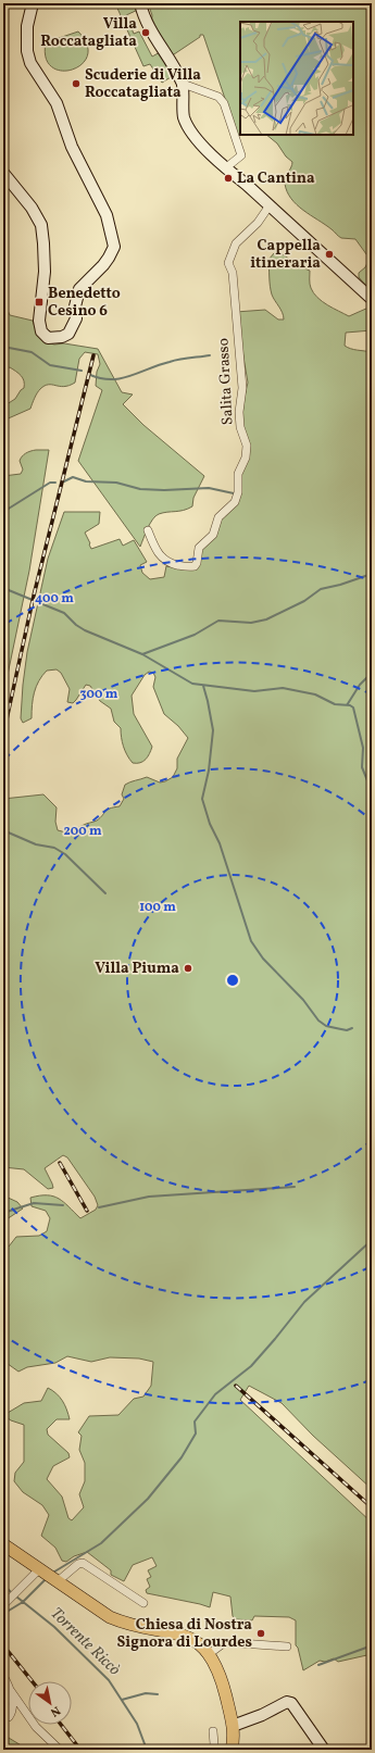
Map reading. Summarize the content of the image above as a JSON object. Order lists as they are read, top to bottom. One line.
{"streets":{"street":["Salita Grasso"]},"water":["Torrente Riccò"],"places":{"other":["Villa Roccatagliata","Scuderie di Villa Roccatagliata","La Cantina","Cappella itineraria","Villa Piuma","Chiesa di Nostra Signora di Lourdes"],"transit":["Benedetto Cesino 6"]},"north":"bottom right","rings":["400 m","300 m","200 m","100 m"]}
